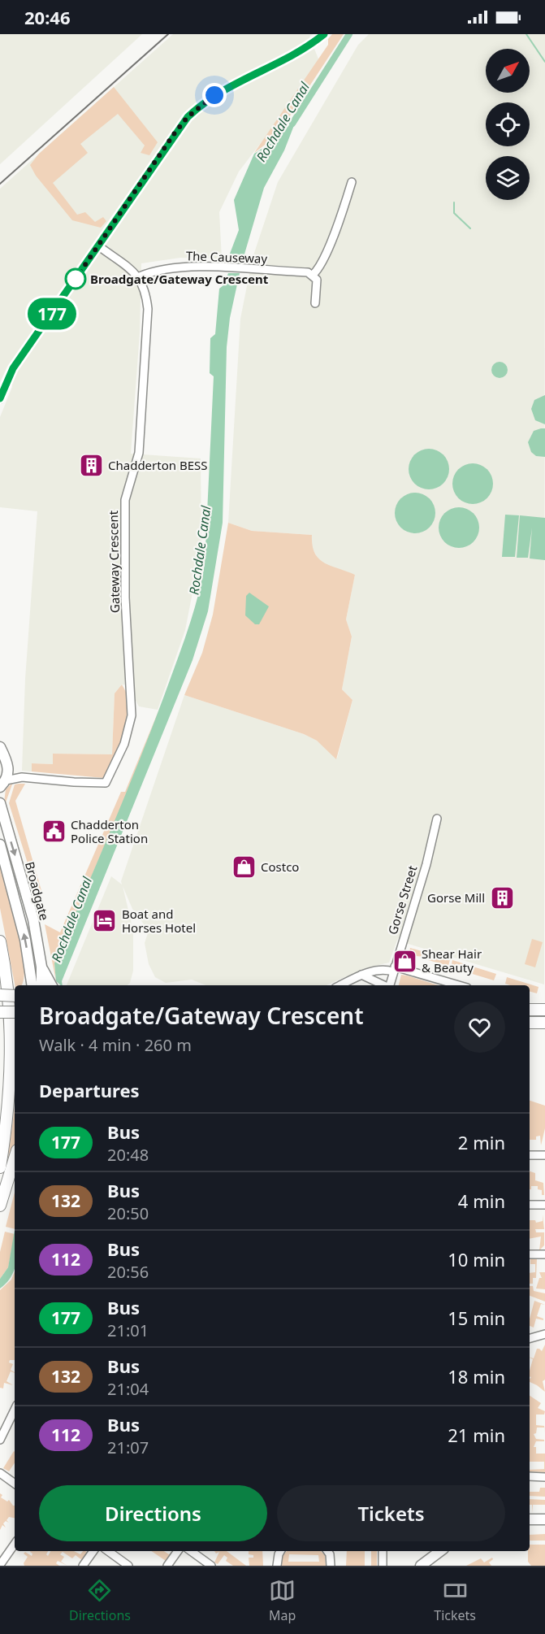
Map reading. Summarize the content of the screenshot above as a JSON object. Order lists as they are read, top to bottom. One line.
{"streets":{"main road":["Broadgate"],"street":["The Causeway","Gateway Crescent","Gorse Street"]},"crossings":[["The Causeway","Gateway Crescent"]],"water":["Rochdale Canal"],"places":{"other":["Broadgate/Gateway Crescent"],"building":["Chadderton BESS","Gorse Mill"],"public building":["Chadderton Police Station"],"shop":["Costco","Shear Hair & Beauty"],"hotel":["Boat and Horses Hotel"]},"lines":["bus line 177"],"north":"top right","page":{"status":"20:46","on_map":"177","heading":[["Broadgate/Gateway Crescent","Walk · 4 min · 260 m"],"Departures"],"list":[{"mark":"177","name":"Bus","note":"20:48","value":"2 min"},{"mark":"132","name":"Bus","note":"20:50","value":"4 min"},{"mark":"112","name":"Bus","note":"20:56","value":"10 min"},{"mark":"177","name":"Bus","note":"21:01","value":"15 min"},{"mark":"132","name":"Bus","note":"21:04","value":"18 min"},{"mark":"112","name":"Bus","note":"21:07","value":"21 min"}],"buttons":["Directions","Tickets"],"tabs":["Directions","Map","Tickets"]}}
